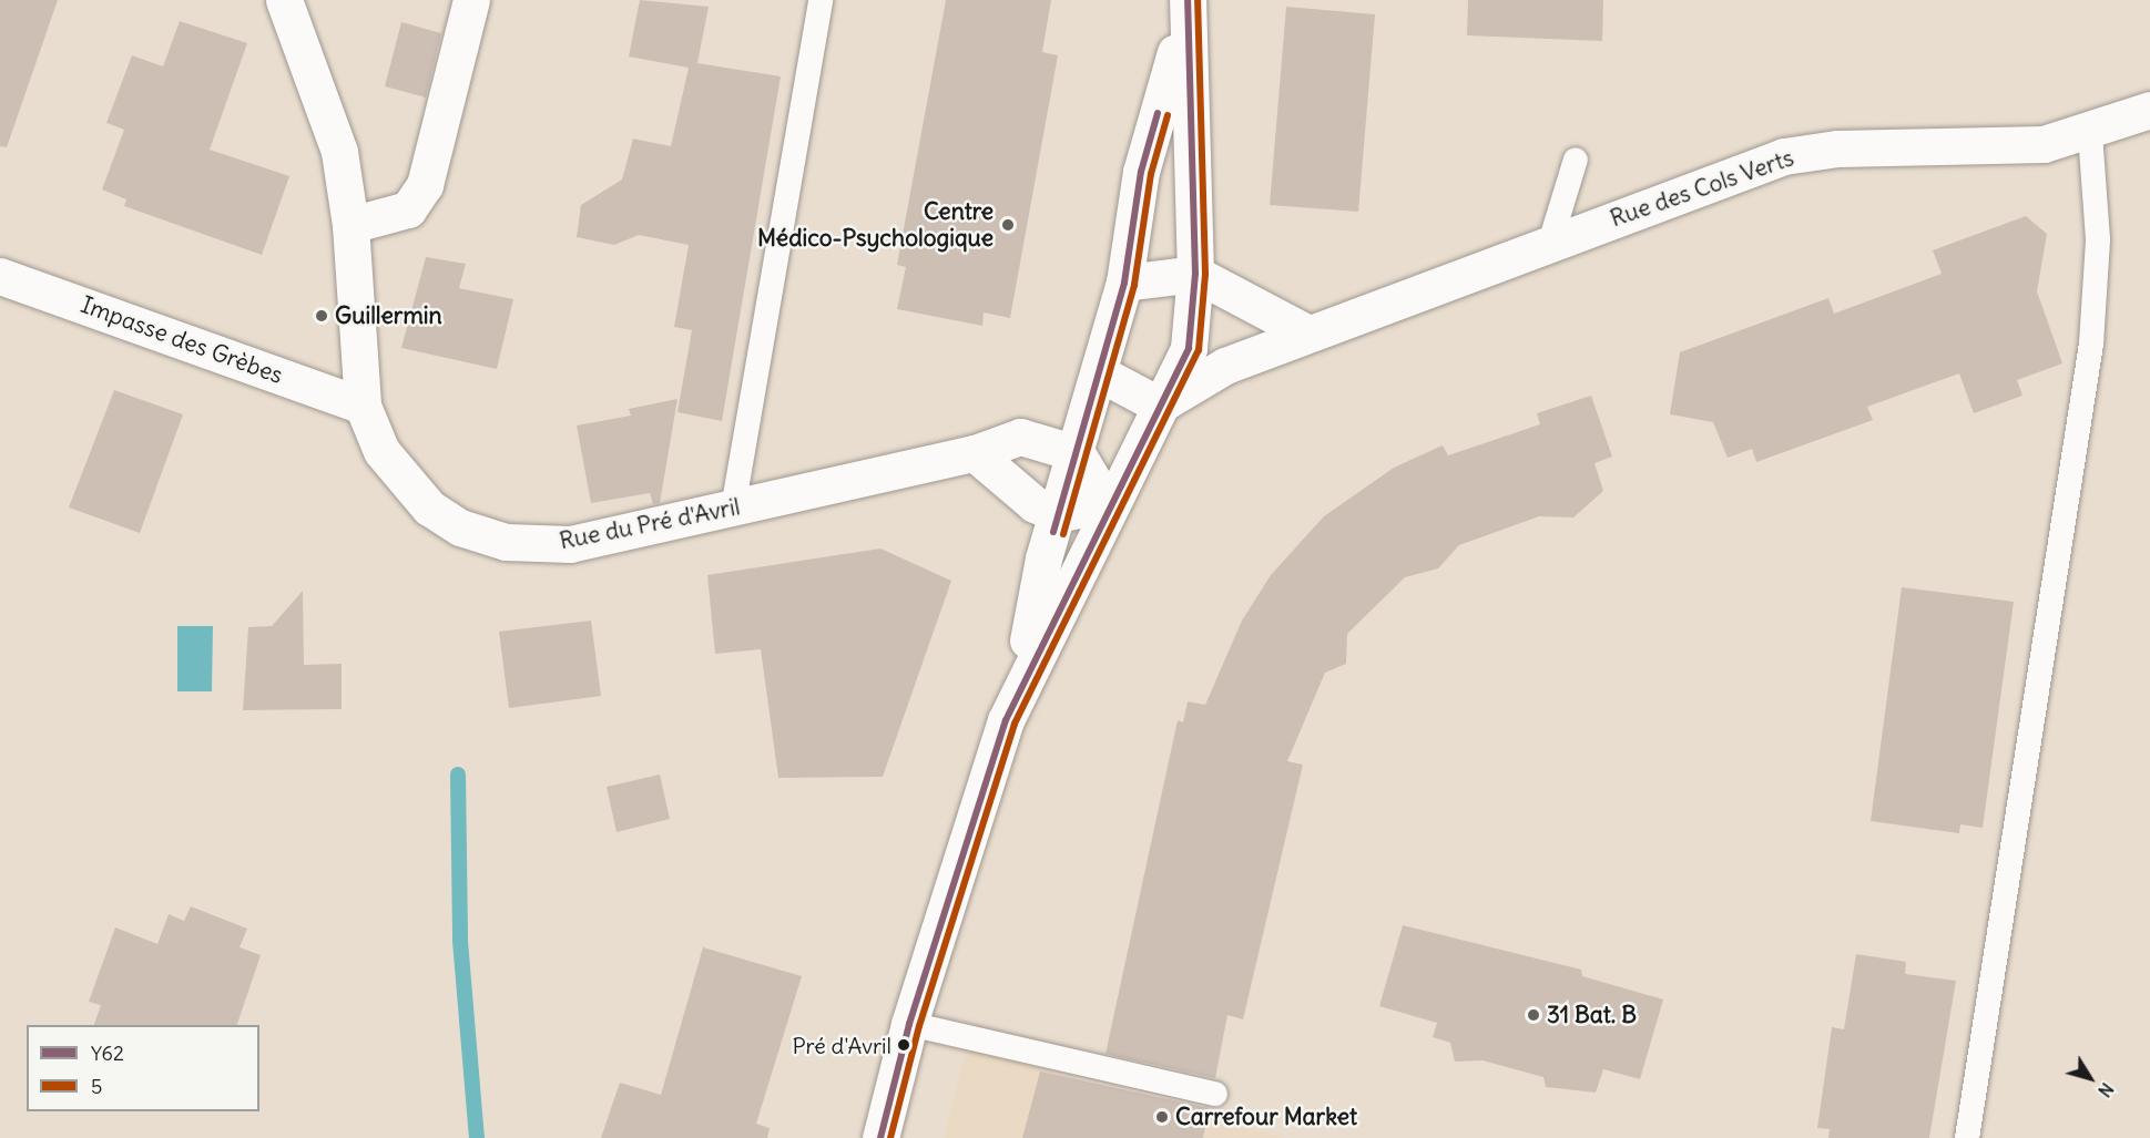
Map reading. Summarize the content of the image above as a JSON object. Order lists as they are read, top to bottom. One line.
{"streets":{"street":["Rue des Cols Verts","Impasse des Grèbes","Rue du Pré d'Avril"]},"crossings":[["Impasse des Grèbes","Rue du Pré d'Avril"]],"places":["Centre Médico-Psychologique","Guillermin","31 Bat. B","Pré d'Avril","Carrefour Market"],"lines":["transit line Y62","transit line 5"],"legend":["Y62","5"],"north":"bottom right"}
